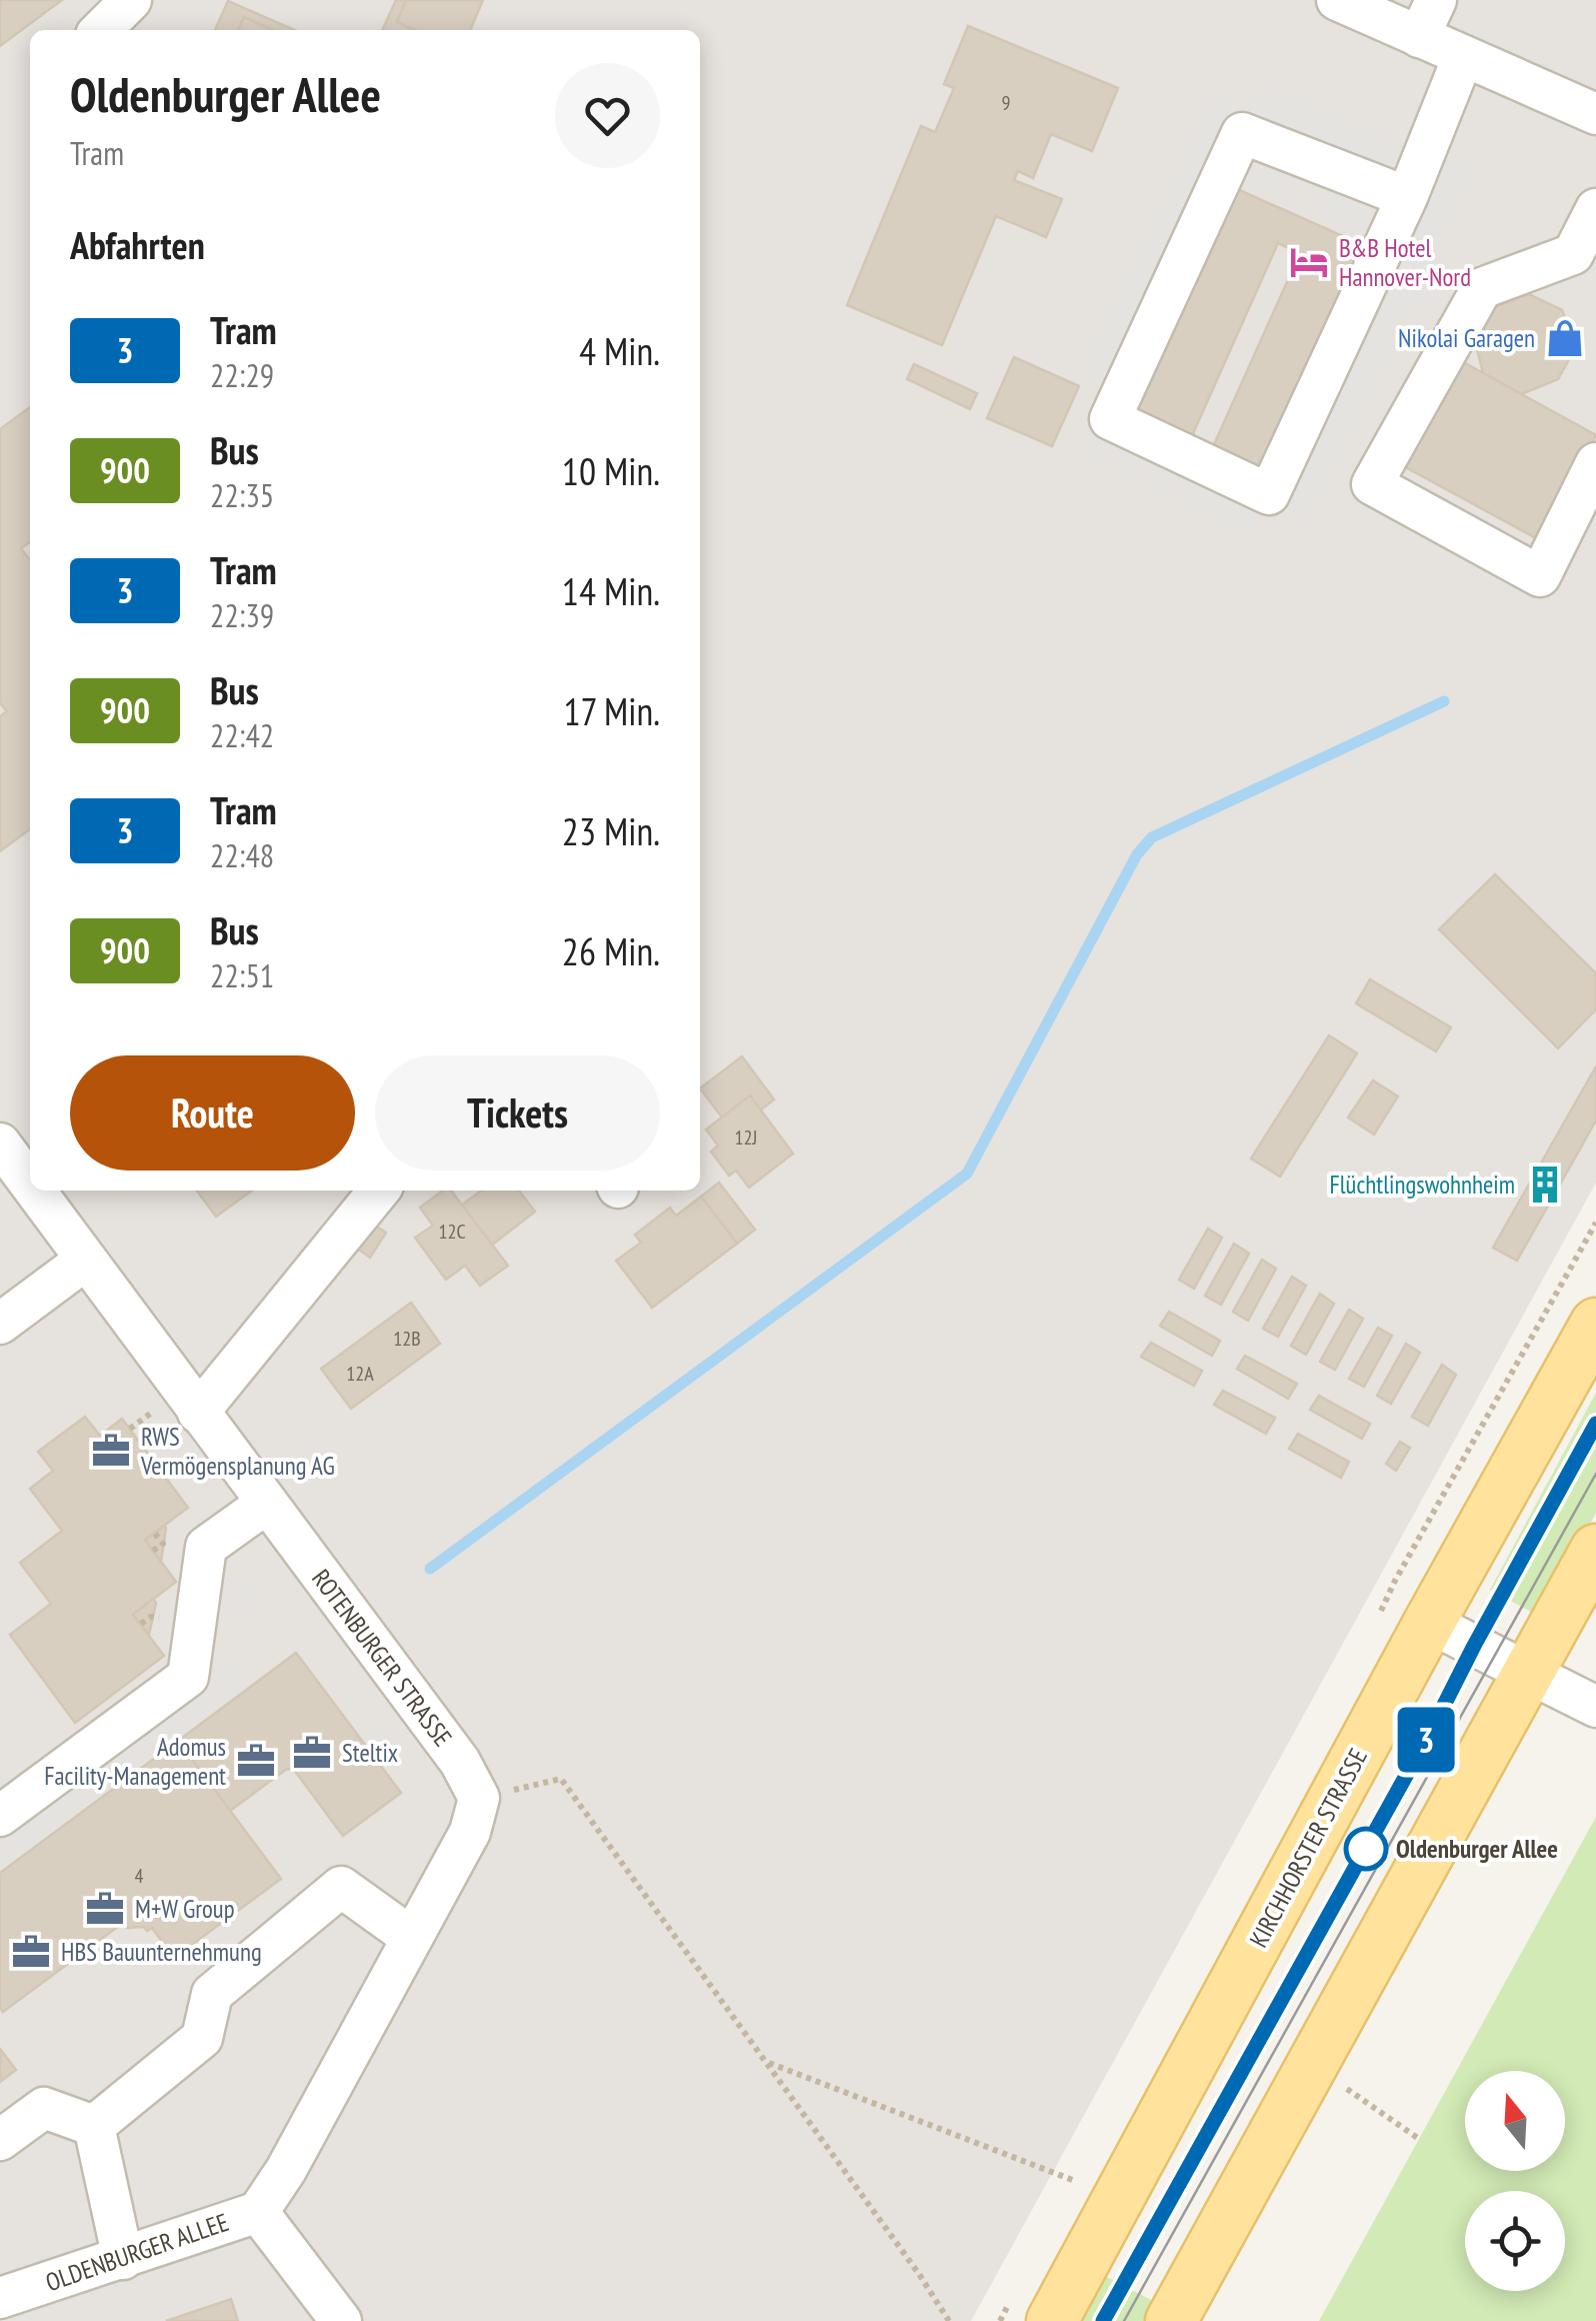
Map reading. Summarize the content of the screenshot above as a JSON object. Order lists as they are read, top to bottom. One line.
{"streets":{"main road":["KIRCHHORSTER STRASSE"],"street":["ROTENBURGER STRASSE","OLDENBURGER ALLEE"]},"crossings":[["ROTENBURGER STRASSE","OLDENBURGER ALLEE"]],"places":{"hotel":["B&B Hotel Hannover-Nord"],"shop":["Nikolai Garagen"],"building":["Flüchtlingswohnheim"],"office":["RWS Vermögensplanung AG","Steltix","Adomus Facility-Management","M+W Group","HBS Bauunternehmung"],"other":["Oldenburger Allee"]},"lines":["tram line 3"],"house_numbers":["9","12J","12C","12B","12A","4"],"north":"top","page":{"on_map":"3","heading":[["Oldenburger Allee","Tram"],"Abfahrten"],"list":[{"mark":"3","name":"Tram","note":"22:29","value":"4 Min."},{"mark":"900","name":"Bus","note":"22:35","value":"10 Min."},{"mark":"3","name":"Tram","note":"22:39","value":"14 Min."},{"mark":"900","name":"Bus","note":"22:42","value":"17 Min."},{"mark":"3","name":"Tram","note":"22:48","value":"23 Min."},{"mark":"900","name":"Bus","note":"22:51","value":"26 Min."}],"buttons":["Route","Tickets"]}}
